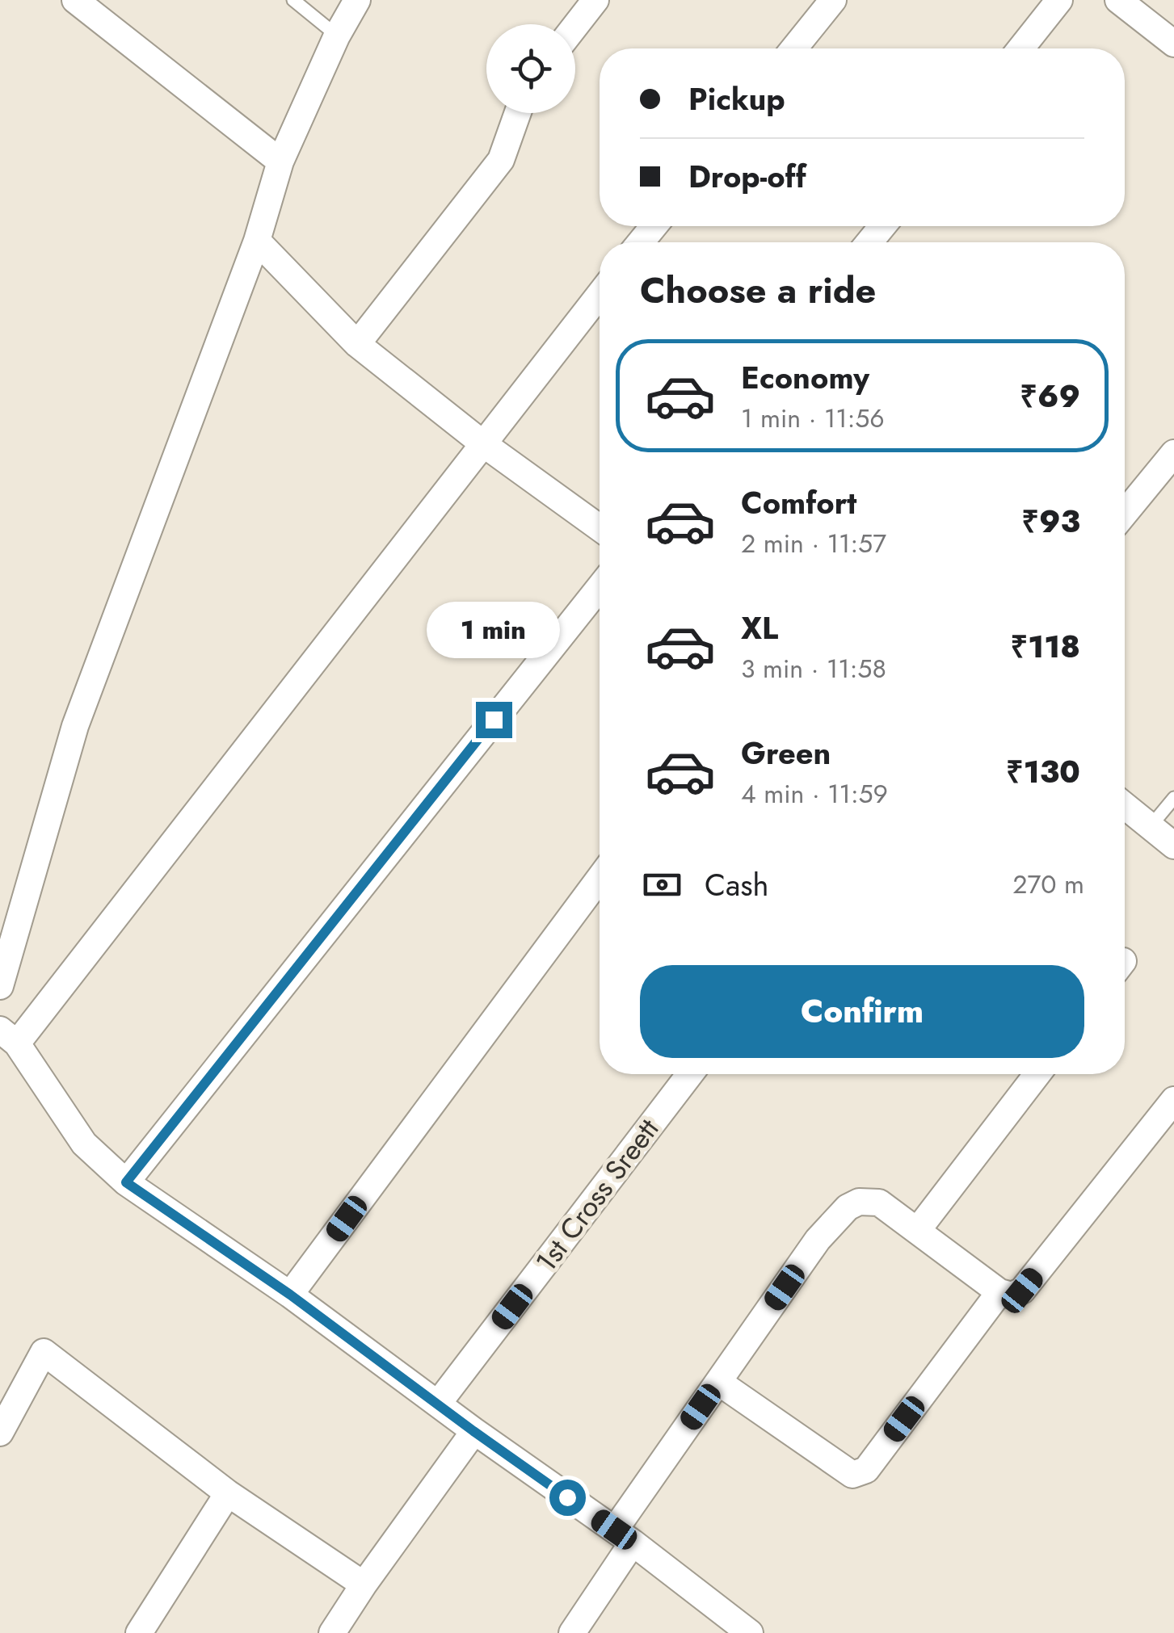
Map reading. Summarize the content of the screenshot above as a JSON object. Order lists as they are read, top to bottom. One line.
{"streets":{"street":["1st Cross Sreett"]},"page":{"banner":["Pickup","Drop-off"],"heading":"Choose a ride","list":[{"name":"Economy","note":"1 min · 11:56","value":"₹69"},{"name":"Comfort","note":"2 min · 11:57","value":"₹93"},{"name":"XL","note":"3 min · 11:58","value":"₹118"},{"name":"Green","note":"4 min · 11:59","value":"₹130"}],"bubble":"1 min","pay":["Cash","270 m"],"buttons":"Confirm"}}
